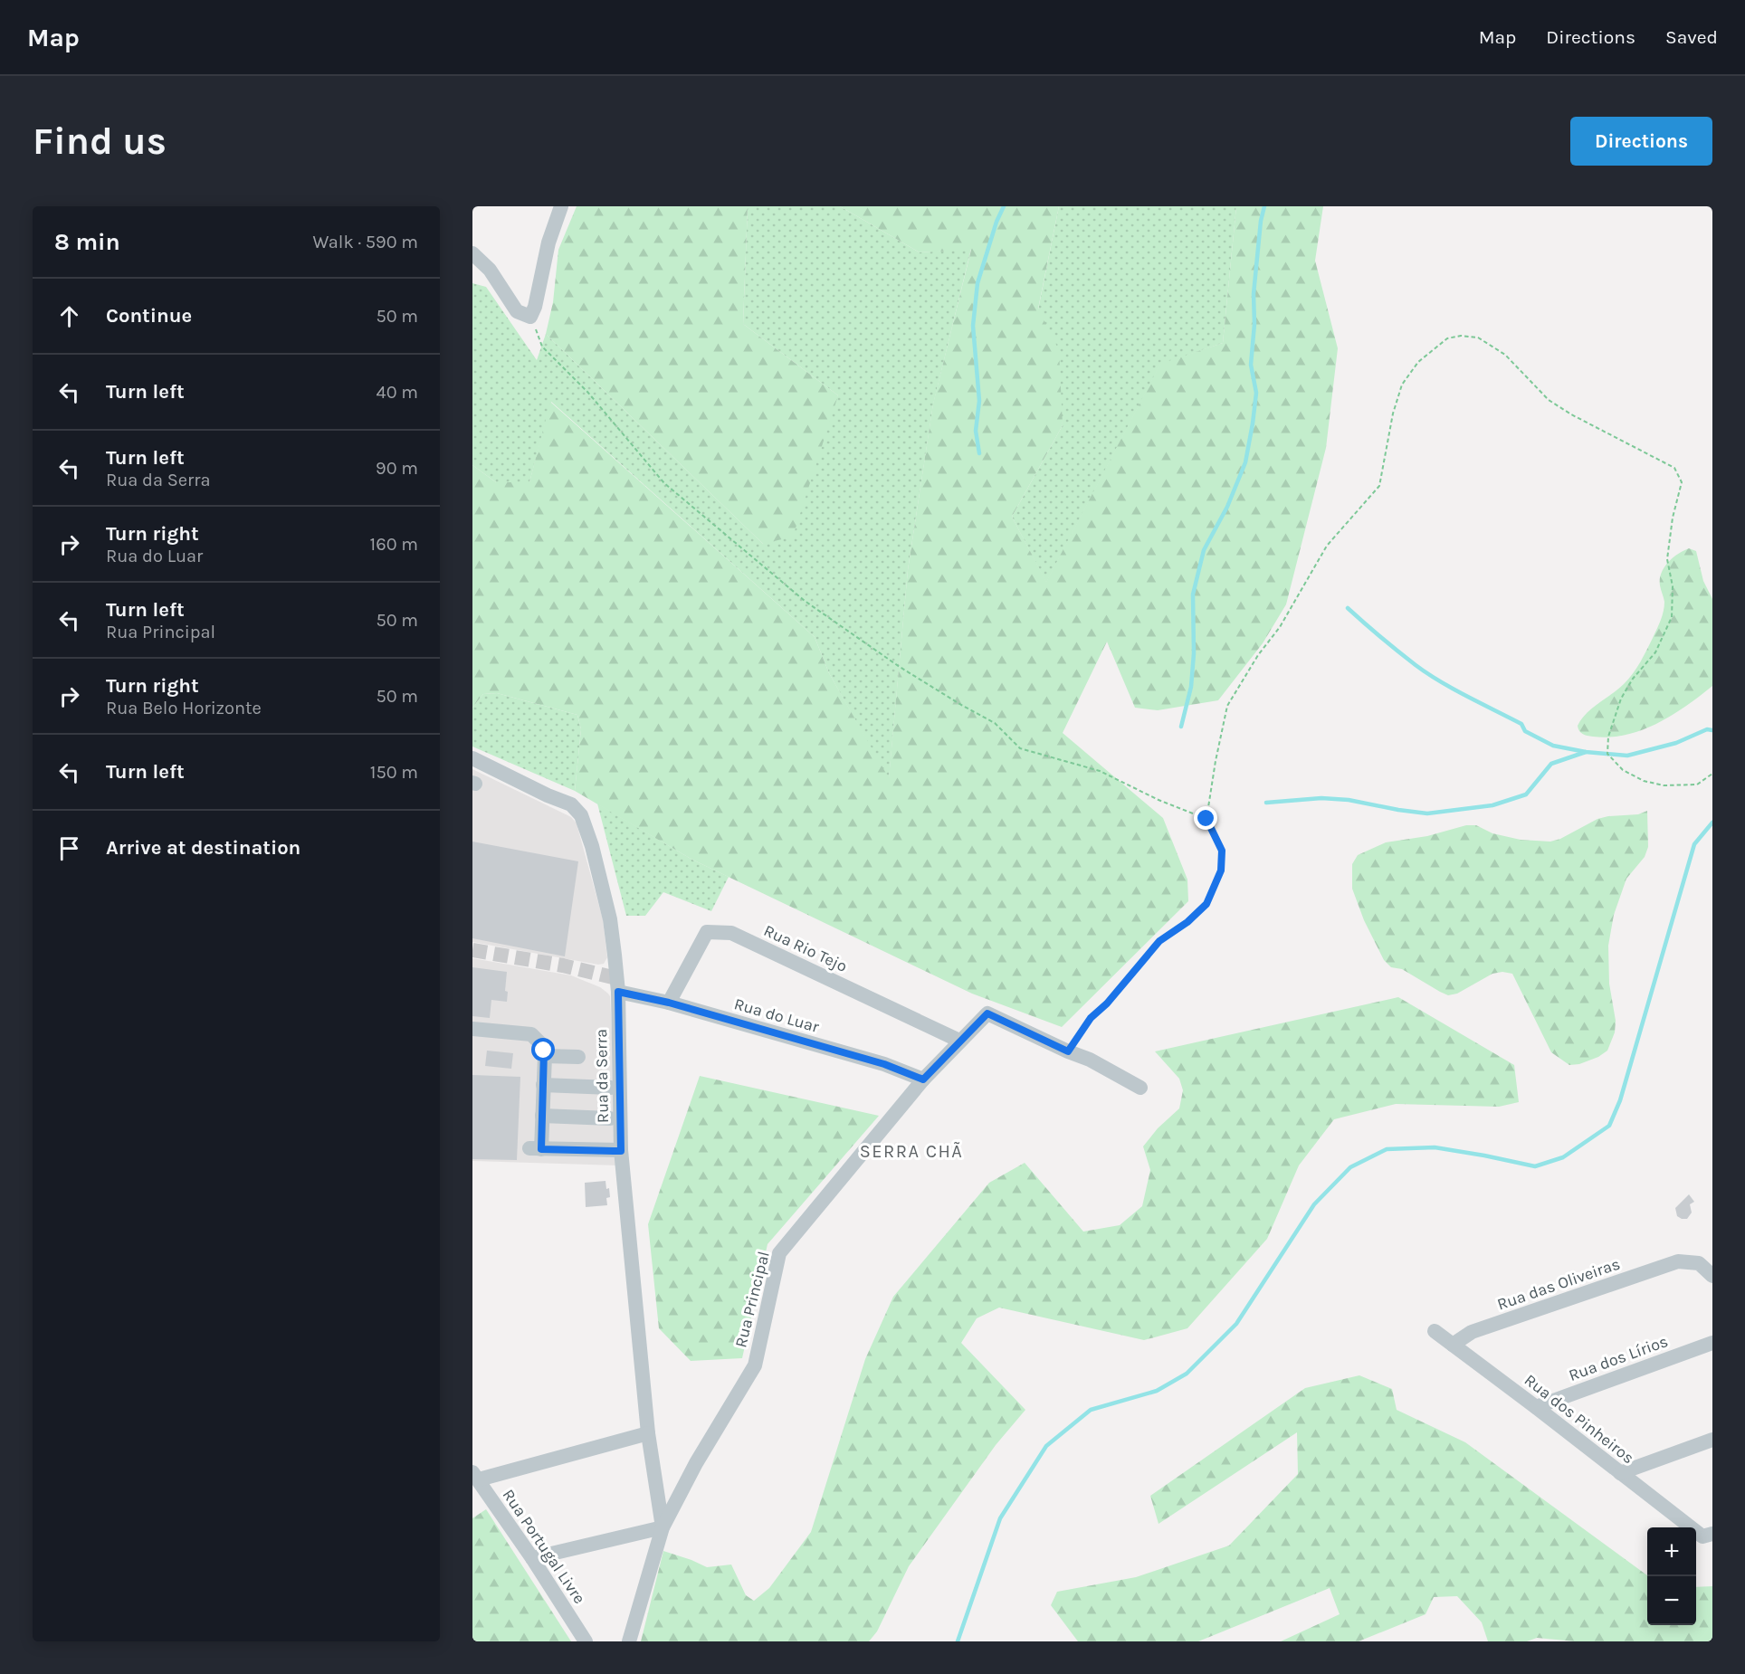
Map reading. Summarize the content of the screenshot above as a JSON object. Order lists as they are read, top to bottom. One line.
{"streets":{"street":["Rua Rio Tejo","Rua do Luar","Rua da Serra","Rua das Oliveiras","Rua Principal","Rua dos Lírios","Rua dos Pinheiros","Rua Portugal Livre"]},"crossings":[["Rua Rio Tejo","Rua do Luar"],["Rua Rio Tejo","Rua Principal"],["Rua do Luar","Rua da Serra"],["Rua do Luar","Rua Principal"],["Rua da Serra","Rua Principal"],["Rua das Oliveiras","Rua dos Pinheiros"],["Rua dos Lírios","Rua dos Pinheiros"]],"districts":["SERRA CHÃ"],"page":{"header":"Map","nav":["Map","Directions","Saved"],"buttons":"Directions","title":"Find us","heading":["8 min","Walk · 590 m"],"list":[["Continue","50 m"],["Turn left","40 m"],["Turn left","Rua da Serra","90 m"],["Turn right","Rua do Luar","160 m"],["Turn left","Rua Principal","50 m"],["Turn right","Rua Belo Horizonte","50 m"],["Turn left","150 m"],"Arrive at destination"],"map_buttons":["+","−"]}}
